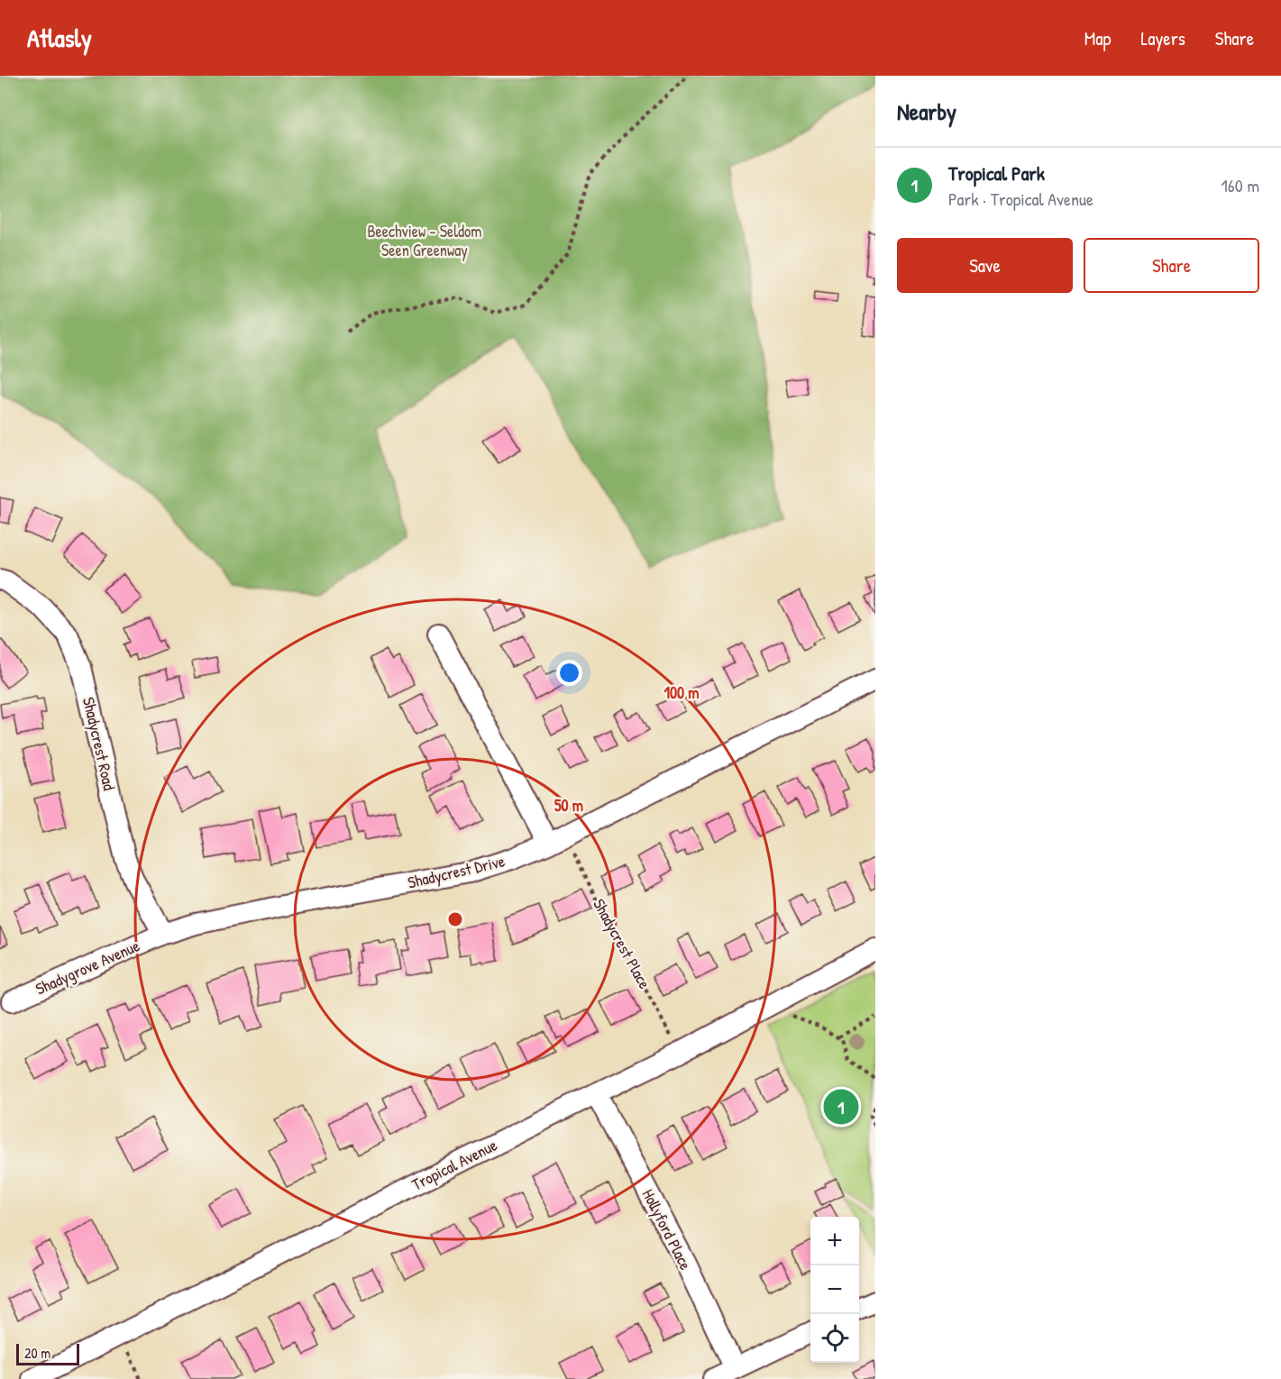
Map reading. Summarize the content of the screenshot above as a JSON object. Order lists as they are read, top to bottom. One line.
{"streets":{"street":["Shadycrest Road","Shadycrest Drive","Shadygrove Avenue","Tropical Avenue","Hollyford Place"],"path":["Shadycrest Place"]},"crossings":[["Shadycrest Road","Shadycrest Drive"],["Shadycrest Road","Shadygrove Avenue"],["Shadycrest Drive","Shadycrest Place"],["Shadycrest Drive","Shadygrove Avenue"],["Shadycrest Place","Tropical Avenue"],["Tropical Avenue","Hollyford Place"]],"parks":["Beechview - Seldom Seen Greenway"],"scale_bar":"20 m","page":{"header":"Atlasly","nav":["Map","Layers","Share"],"heading":"Nearby","list":[{"mark":"1","name":"Tropical Park","note":"Park · Tropical Avenue","value":"160 m"}],"buttons":["Save","Share"],"pins":"1","map_buttons":["+","−"],"scale":"20 m"},"rings":["100 m","50 m"]}
